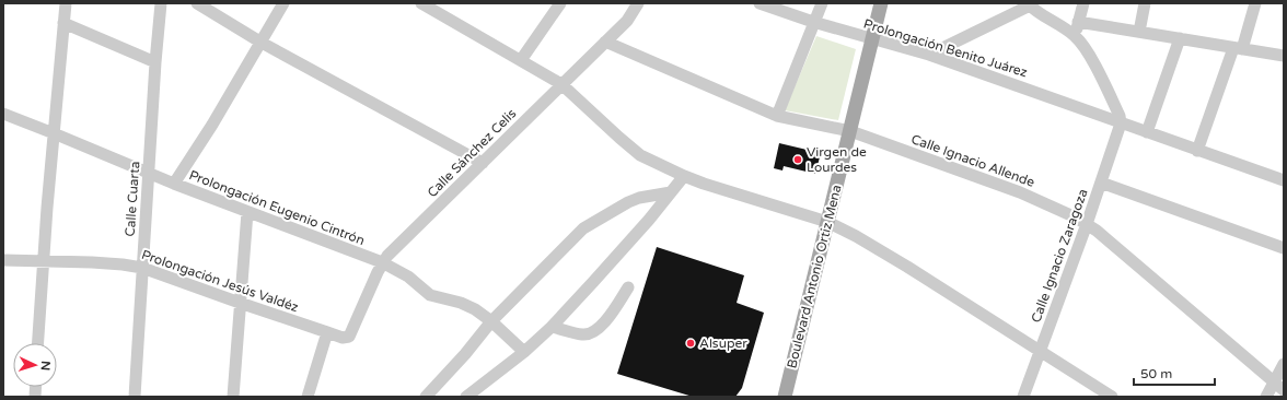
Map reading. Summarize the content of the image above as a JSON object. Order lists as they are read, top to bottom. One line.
{"streets":{"main road":["Boulevard Antonio Ortiz Mena"],"street":["Prolongación Benito Juárez","Calle Sánchez Celis","Calle Ignacio Allende","Calle Cuarta","Prolongación Eugenio Cintrón","Calle Ignacio Zaragoza","Prolongación Jesús Valdéz"]},"crossings":[["Prolongación Benito Juárez","Calle Ignacio Zaragoza"],["Prolongación Benito Juárez","Boulevard Antonio Ortiz Mena"],["Calle Sánchez Celis","Calle Ignacio Allende"],["Calle Sánchez Celis","Prolongación Eugenio Cintrón"],["Calle Sánchez Celis","Prolongación Jesús Valdéz"],["Calle Ignacio Allende","Calle Ignacio Zaragoza"],["Calle Ignacio Allende","Boulevard Antonio Ortiz Mena"],["Calle Cuarta","Prolongación Eugenio Cintrón"],["Calle Cuarta","Prolongación Jesús Valdéz"]],"places":["Virgen de Lourdes","Alsuper"],"scale_bar":"50 m","north":"right"}
